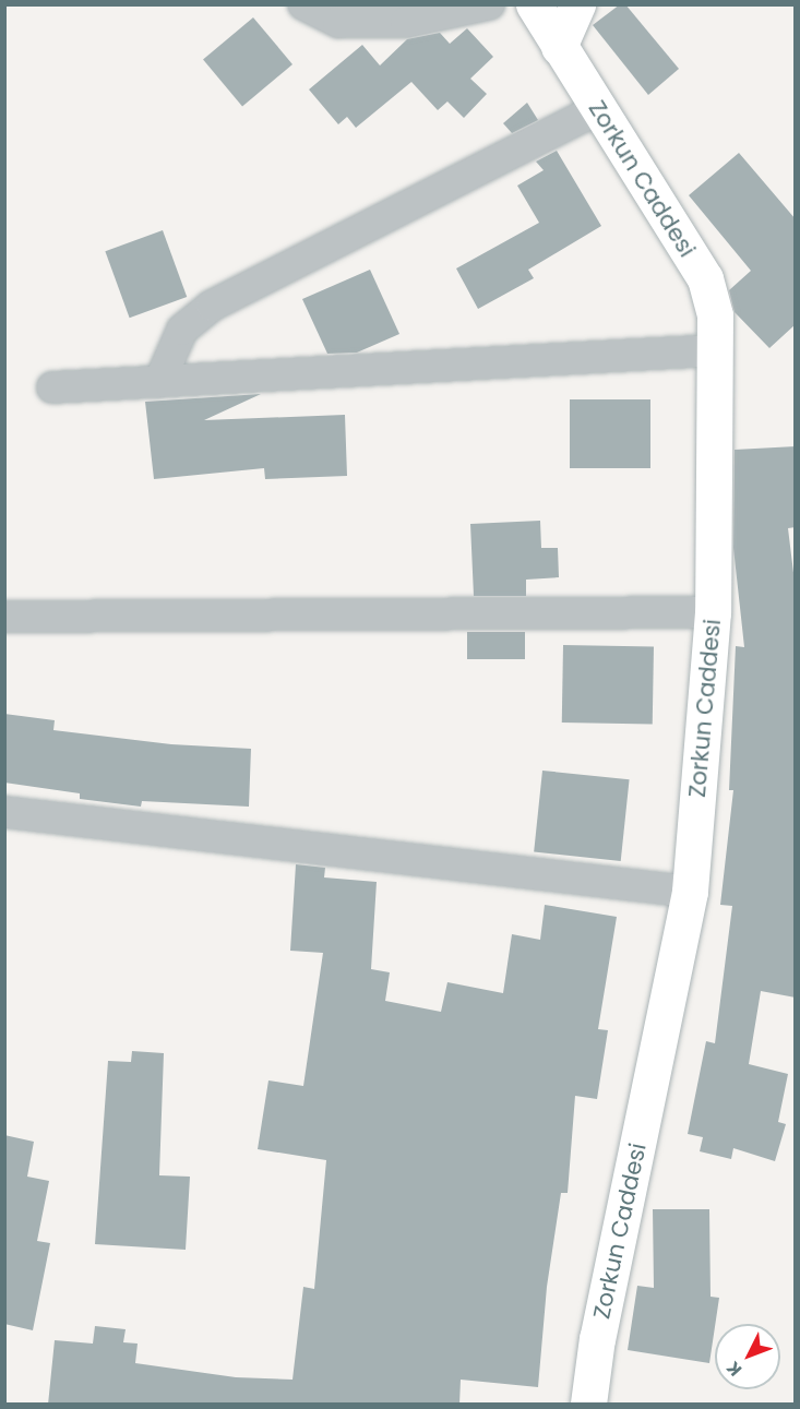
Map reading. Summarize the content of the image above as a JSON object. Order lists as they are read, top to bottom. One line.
{"streets":{"street":["Zorkun Caddesi"]},"north":"bottom left"}
